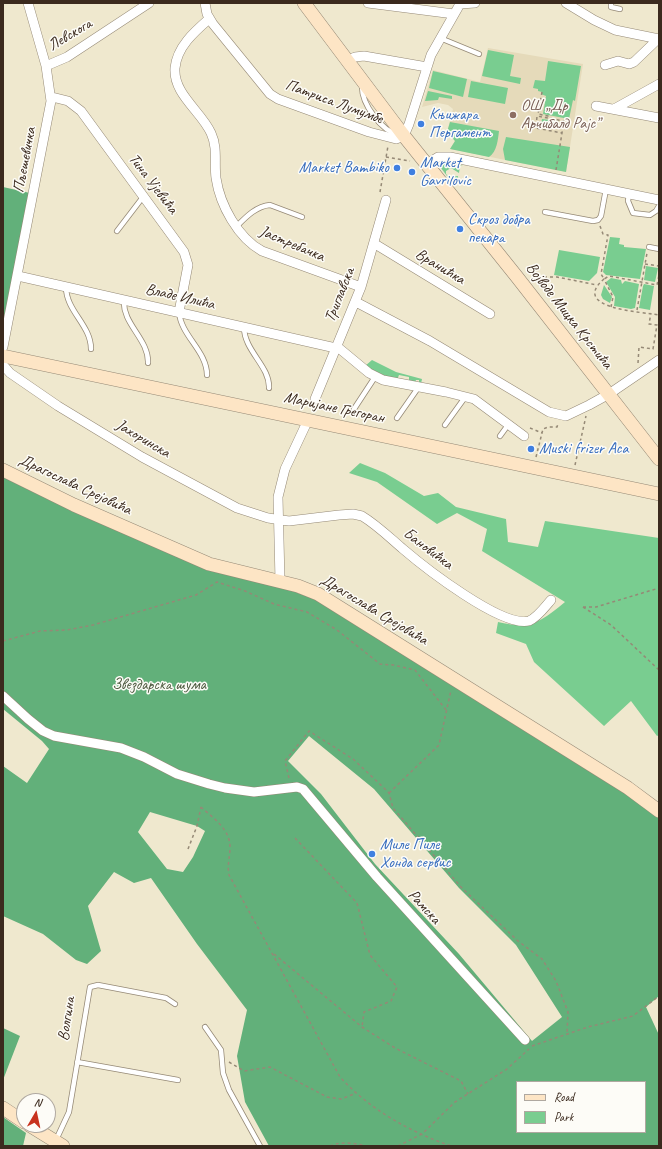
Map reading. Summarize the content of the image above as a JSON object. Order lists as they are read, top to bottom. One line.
{"streets":{"street":["Левскога","Патриса Лумумбе","Пљешевичка","Тина Ујевића","Јастребачка","Вранићка","Триглавска","Владе Илића","Војводе Мицка Крстића","Маријане Грегоран","Јахоринска","Драгослава Срејовића","Бановићка","Рамска","Волгина"]},"crossings":[["Левскога","Пљешевичка"],["Патриса Лумумбе","Јастребачка"],["Патриса Лумумбе","Војводе Мицка Крстића"],["Пљешевичка","Тина Ујевића"],["Пљешевичка","Владе Илића"],["Тина Ујевића","Владе Илића"],["Јастребачка","Триглавска"],["Вранићка","Триглавска"],["Триглавска","Владе Илића"],["Јахоринска","Бановићка"]],"parks":["Звездарска шума"],"places":["ОШ „Др Арчибалд Рајс”","Књижара Пергамент","Market Bambiko","Market Gavrilovic","Скроз добра пекара","Muski frizer Aca","Миле Пиле Хонда сервис"],"legend":["Road","Park"],"north":"top"}
